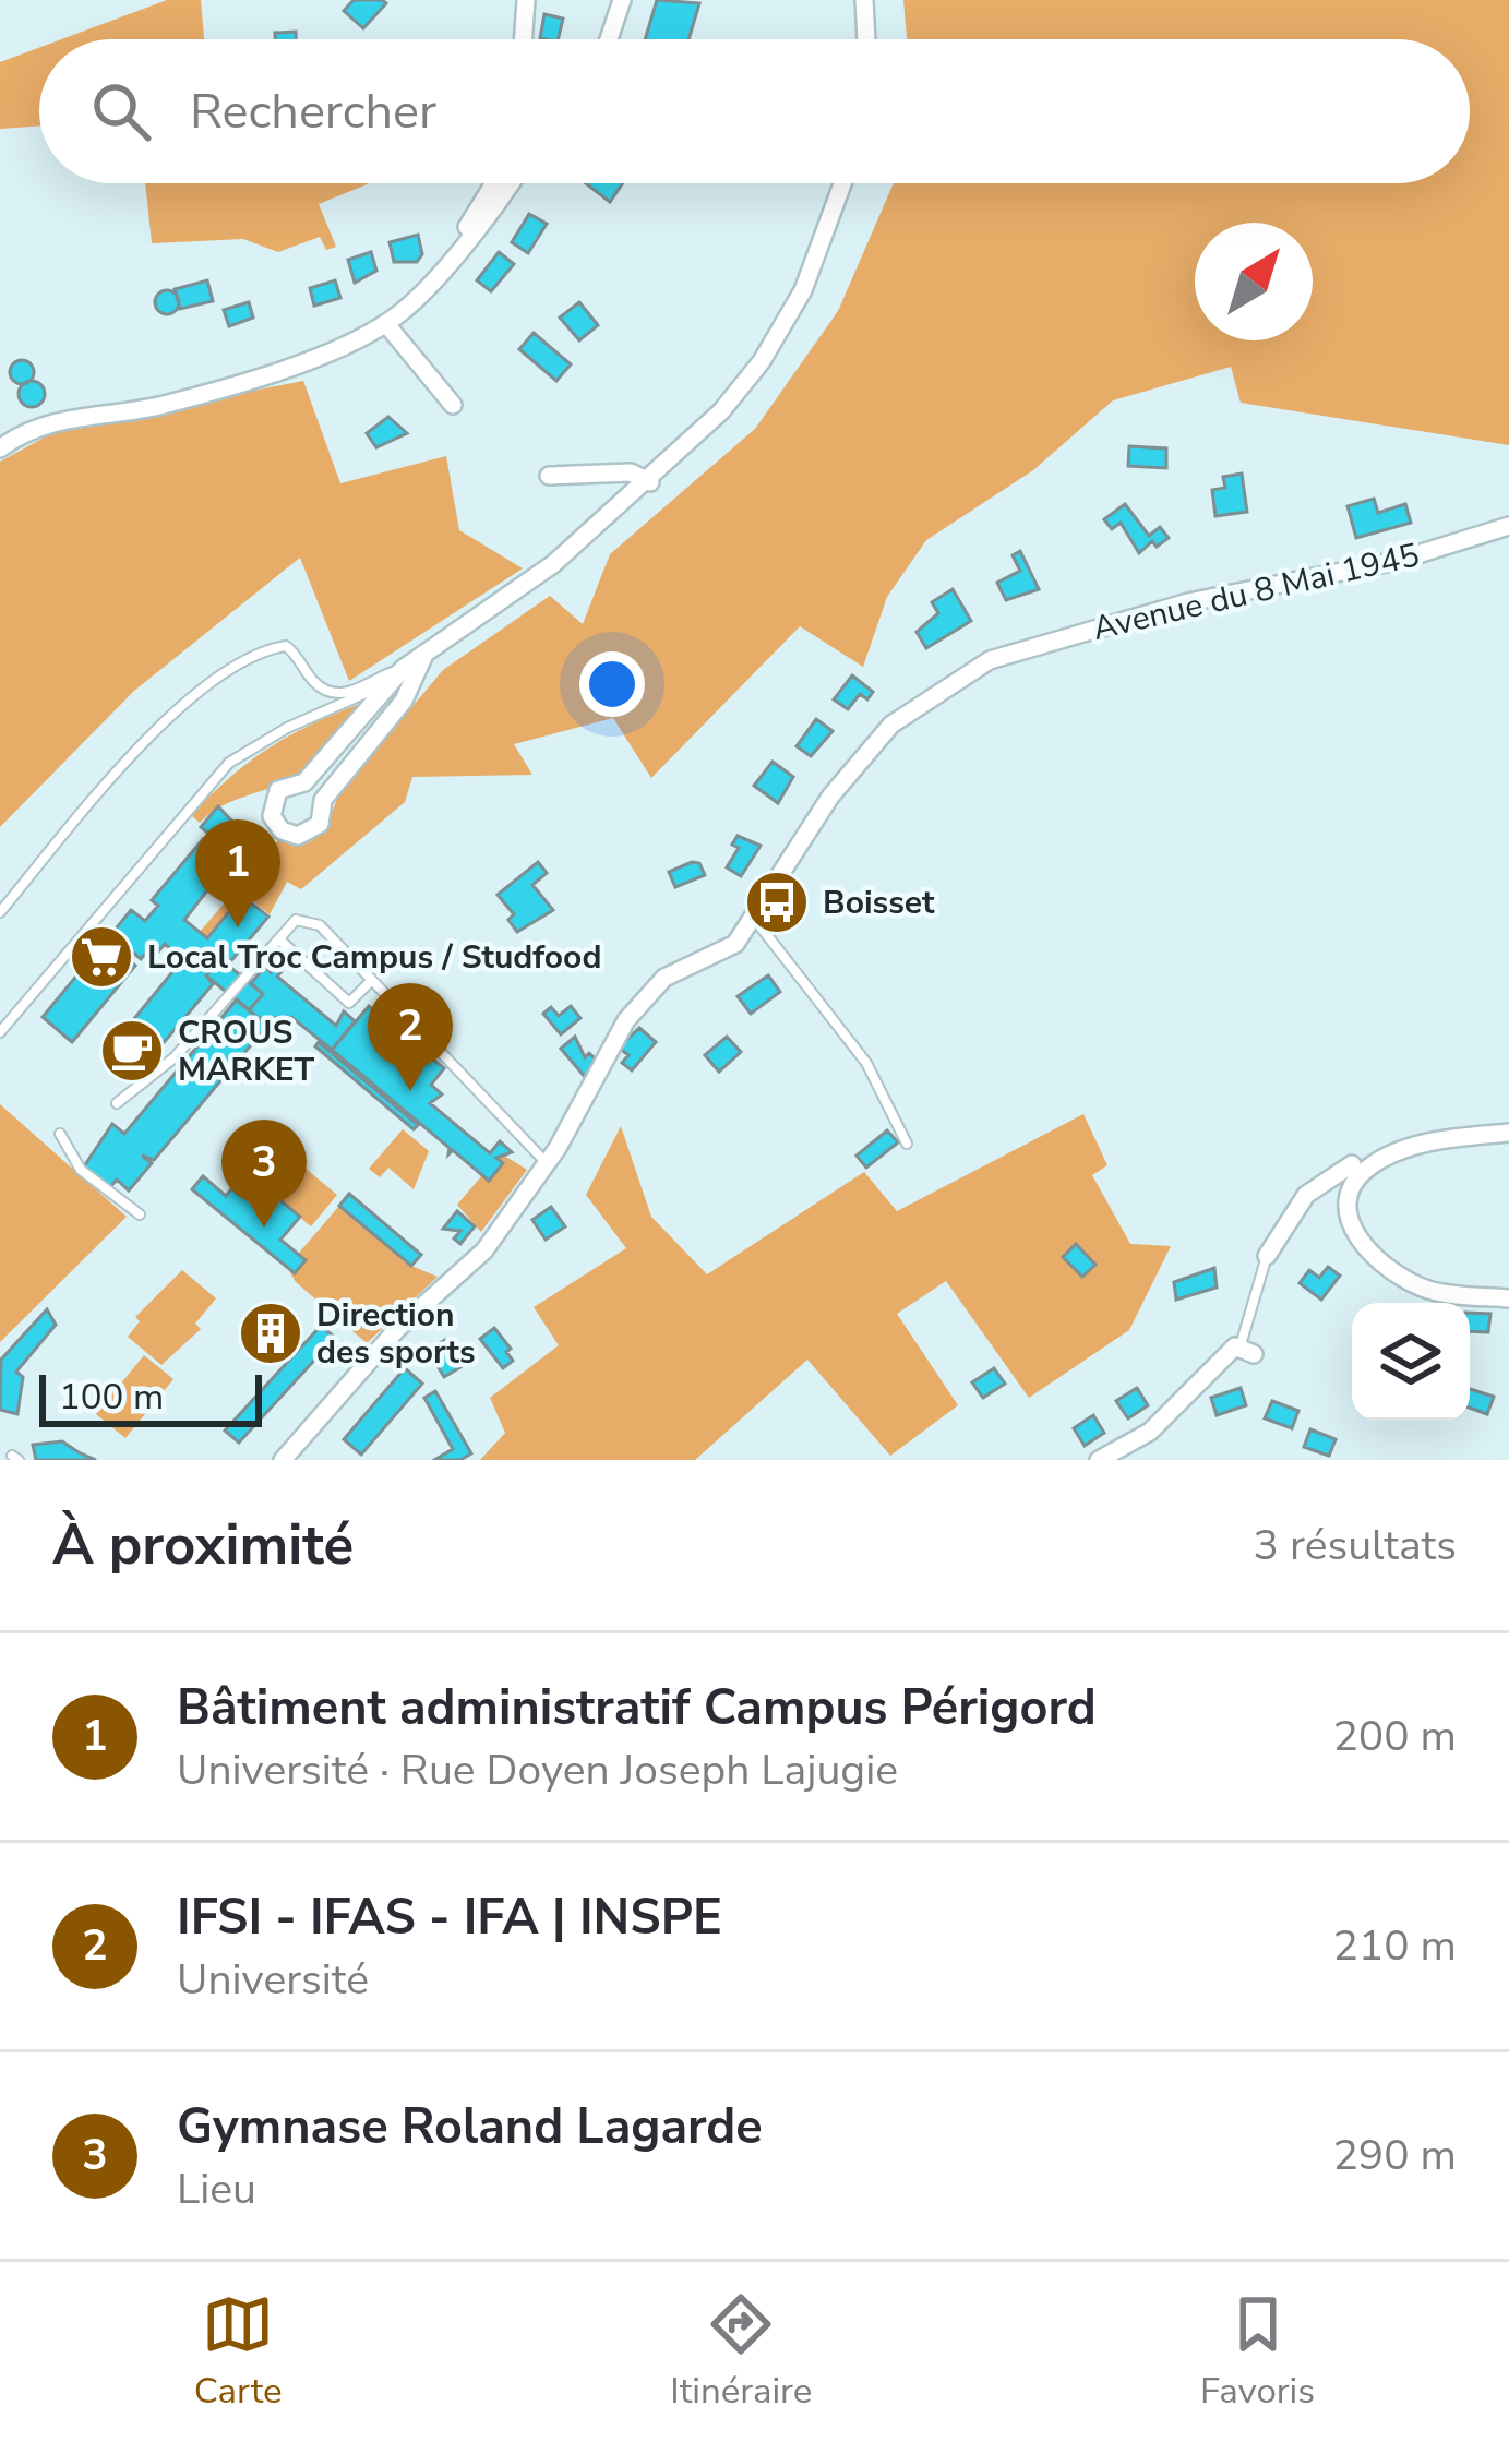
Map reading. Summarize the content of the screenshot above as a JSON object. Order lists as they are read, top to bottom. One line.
{"streets":{"street":["Avenue du 8 Mai 1945"]},"places":{"bus stop":["Boisset"],"supermarket":["Local Troc Campus / Studfood"],"cafe":["CROUS MARKET"],"building":["Direction des sports"]},"scale_bar":"100 m","north":"top right","page":{"search":"Rechercher","pins":["1","2","3"],"scale":"100 m","heading":["À proximité","3 résultats"],"list":[{"mark":"1","name":"Bâtiment administratif Campus Périgord","note":"Université · Rue Doyen Joseph Lajugie","value":"200 m"},{"mark":"2","name":"IFSI - IFAS - IFA | INSPE","note":"Université","value":"210 m"},{"mark":"3","name":"Gymnase Roland Lagarde","note":"Lieu","value":"290 m"}],"nav":["Carte","Itinéraire","Favoris"]}}
